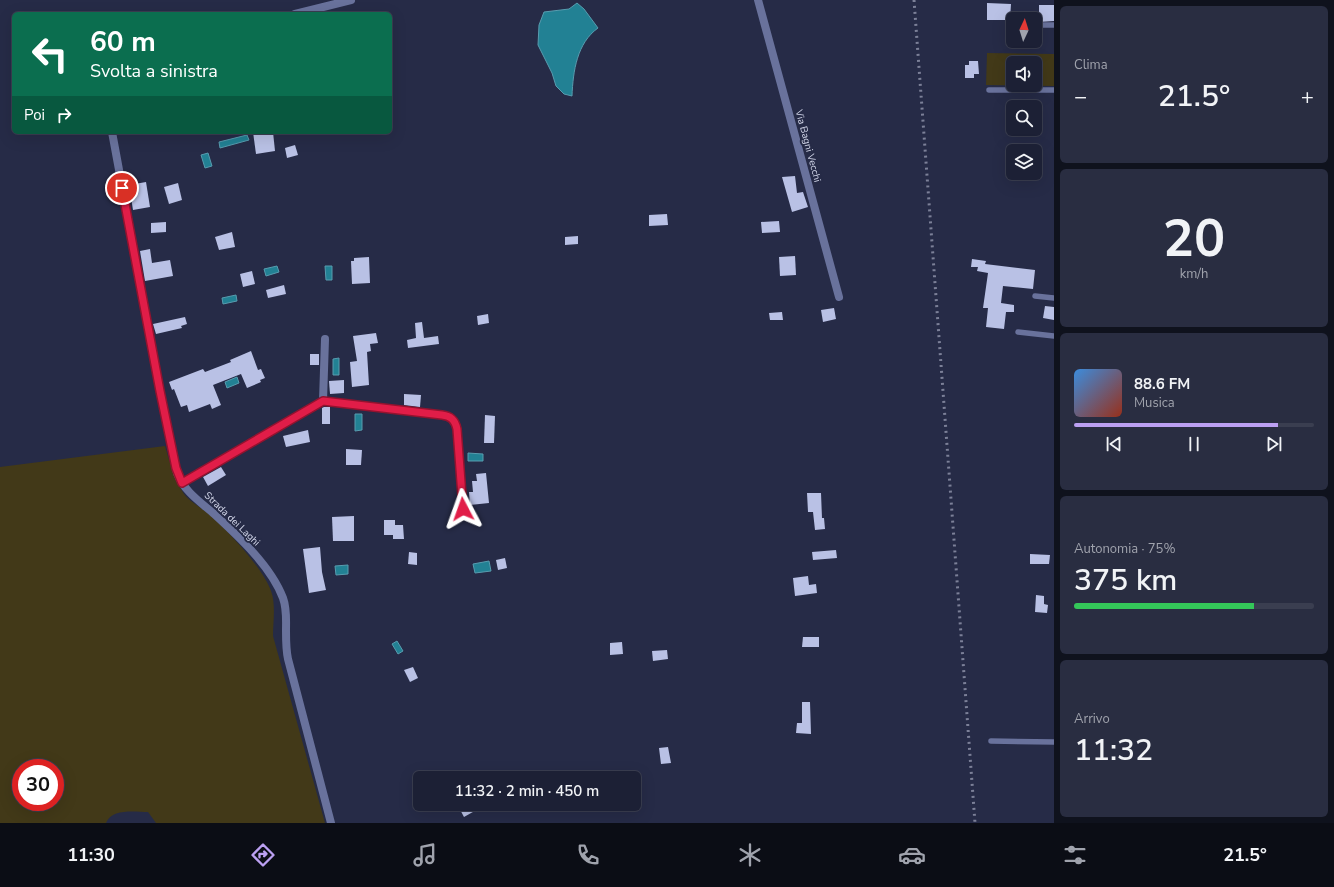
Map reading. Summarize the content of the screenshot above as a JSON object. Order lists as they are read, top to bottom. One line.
{"streets":{"street":["Via Bagni Vecchi","Strada dei Laghi"]},"north":"top","page":{"tile":["Clima",["20","km/h"],["Autonomia · 75%","375 km"],["Arrivo","11:32"]],"turn":["60 m","Svolta a sinistra"],"heat":["−","21.5°","+"],"then":"Poi","song":["88.6 FM","Musica"],"limit":"30","trip":"11:32 · 2 min · 450 m","tabs":["11:30","21.5°"]}}
